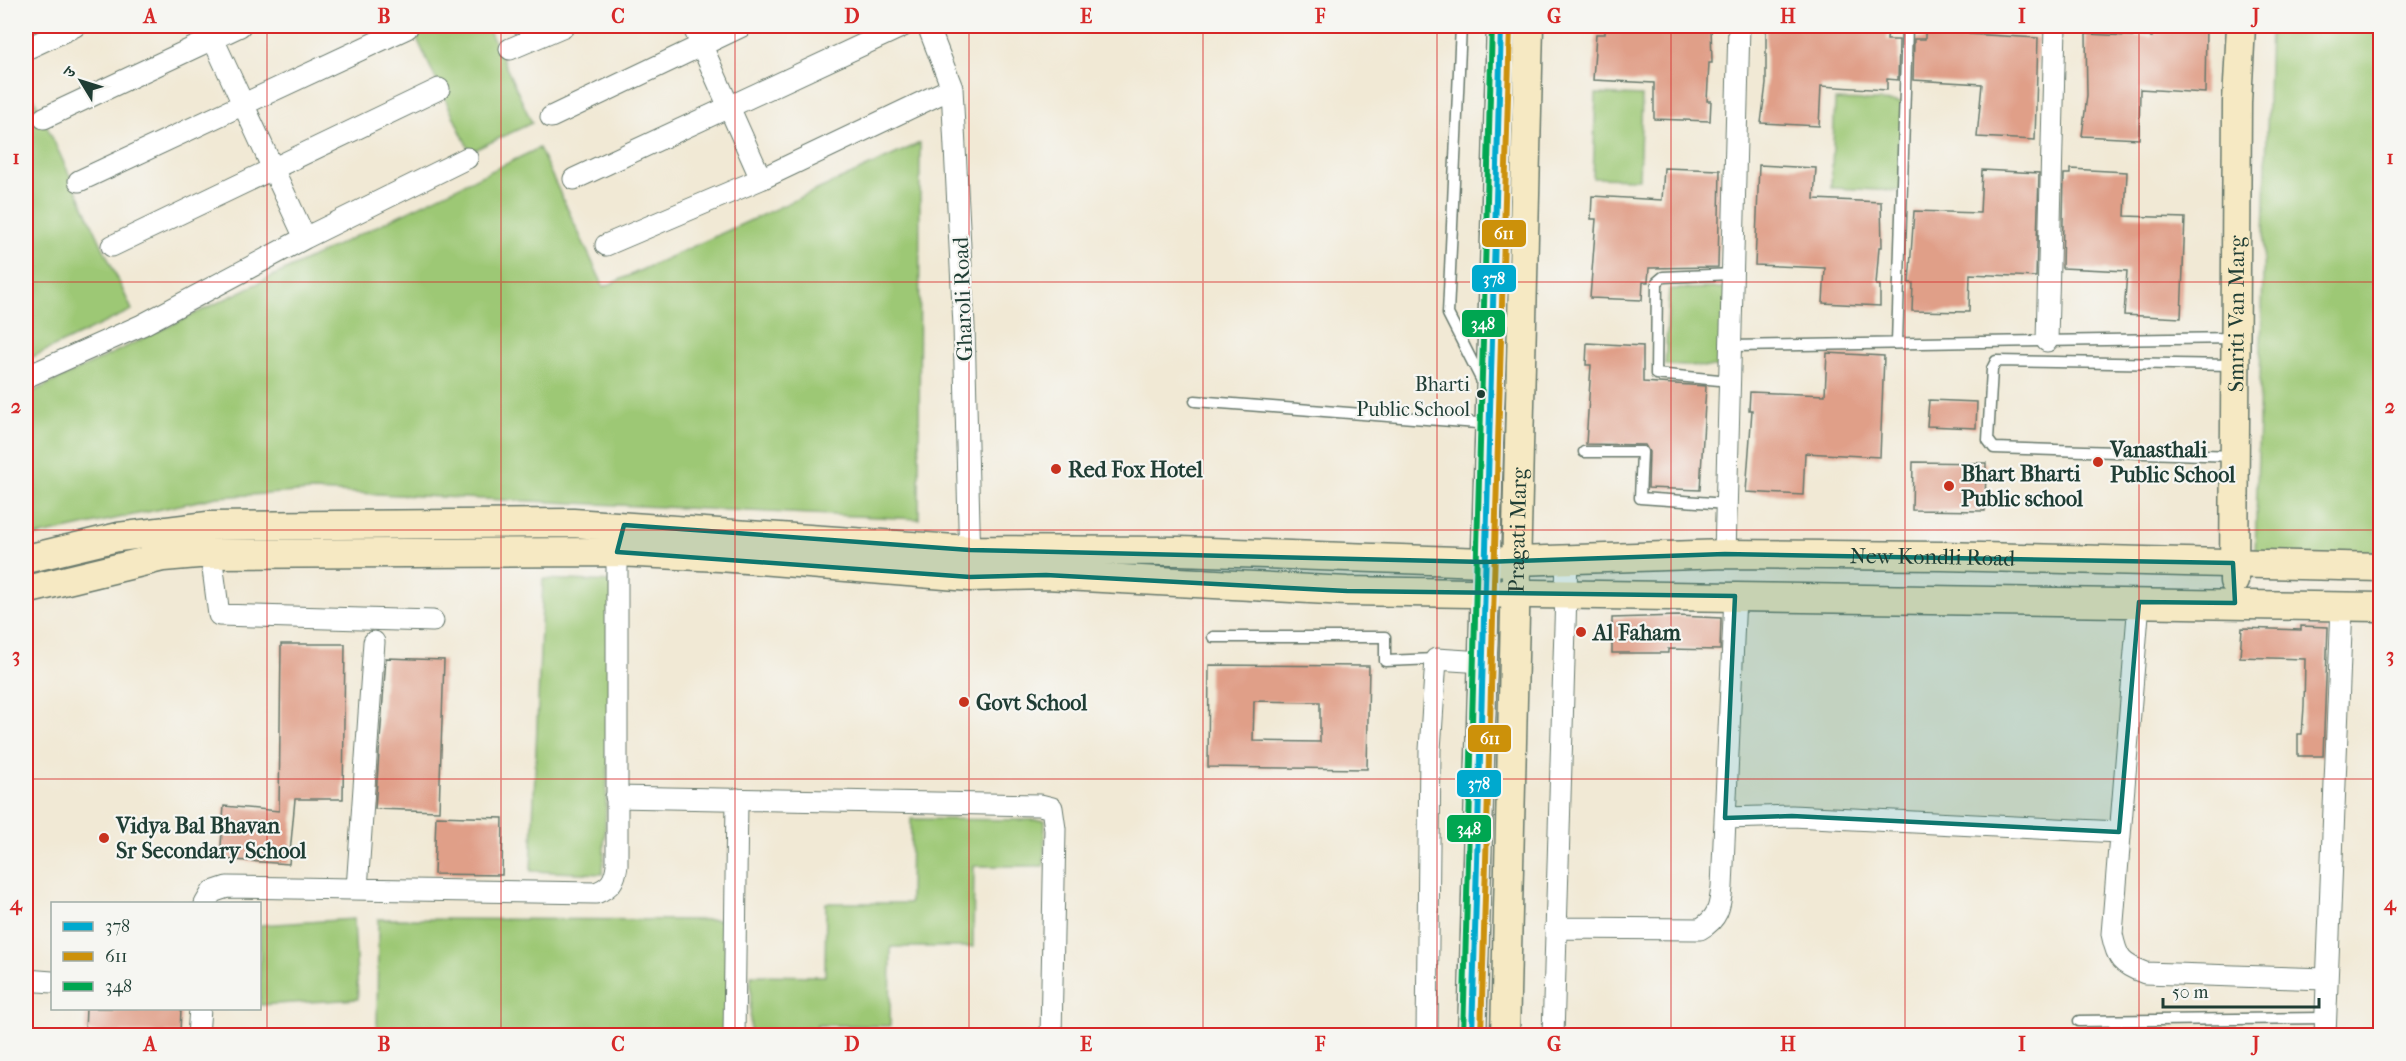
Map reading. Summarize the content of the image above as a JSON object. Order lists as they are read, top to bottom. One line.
{"streets":{"street":["Gharoli Road","Smriti Van Marg","Pragati Marg","New Kondli Road"]},"crossings":[["Gharoli Road","New Kondli Road"],["Smriti Van Marg","New Kondli Road"],["Pragati Marg","New Kondli Road"]],"places":["Bharti Public School","Vanasthali Public School","Red Fox Hotel","Bhart Bharti Public school","Al Faham","Govt School","Vidya Bal Bhavan Sr Secondary School"],"lines":["transit line 378","transit line 611","transit line 348"],"legend":["378","611","348"],"scale_bar":"50 m","north":"top left","grid":{"columns":["A","B","C","D","E","F","G","H","I","J"],"rows":["1","2","3","4"]}}
